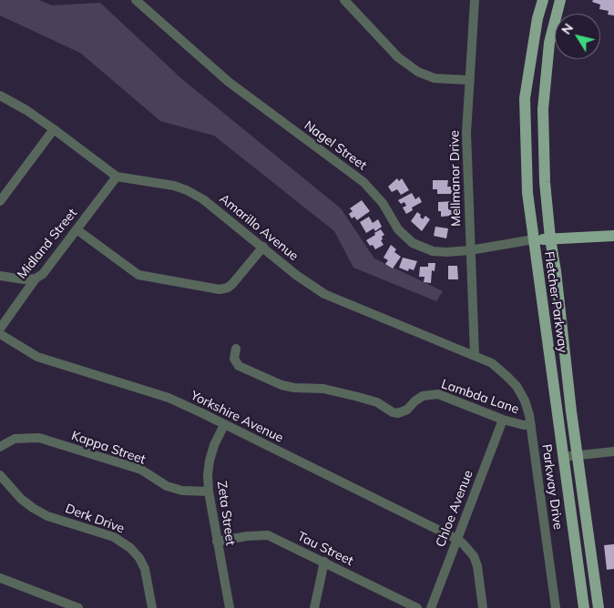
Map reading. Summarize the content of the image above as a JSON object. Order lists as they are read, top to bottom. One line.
{"streets":{"main road":["Fletcher Parkway"],"street":["Nagel Street","Mellmanor Drive","Amarillo Avenue","Midland Street","Lambda Lane","Yorkshire Avenue","Kappa Street","Parkway Drive","Chloe Avenue","Zeta Street","Derk Drive","Tau Street"]},"crossings":[["Nagel Street","Mellmanor Drive"],["Nagel Street","Fletcher Parkway"],["Mellmanor Drive","Amarillo Avenue"],["Amarillo Avenue","Midland Street"],["Amarillo Avenue","Parkway Drive"],["Lambda Lane","Parkway Drive"],["Lambda Lane","Chloe Avenue"],["Yorkshire Avenue","Chloe Avenue"],["Yorkshire Avenue","Zeta Street"],["Kappa Street","Zeta Street"],["Zeta Street","Tau Street"]],"north":"top left"}
